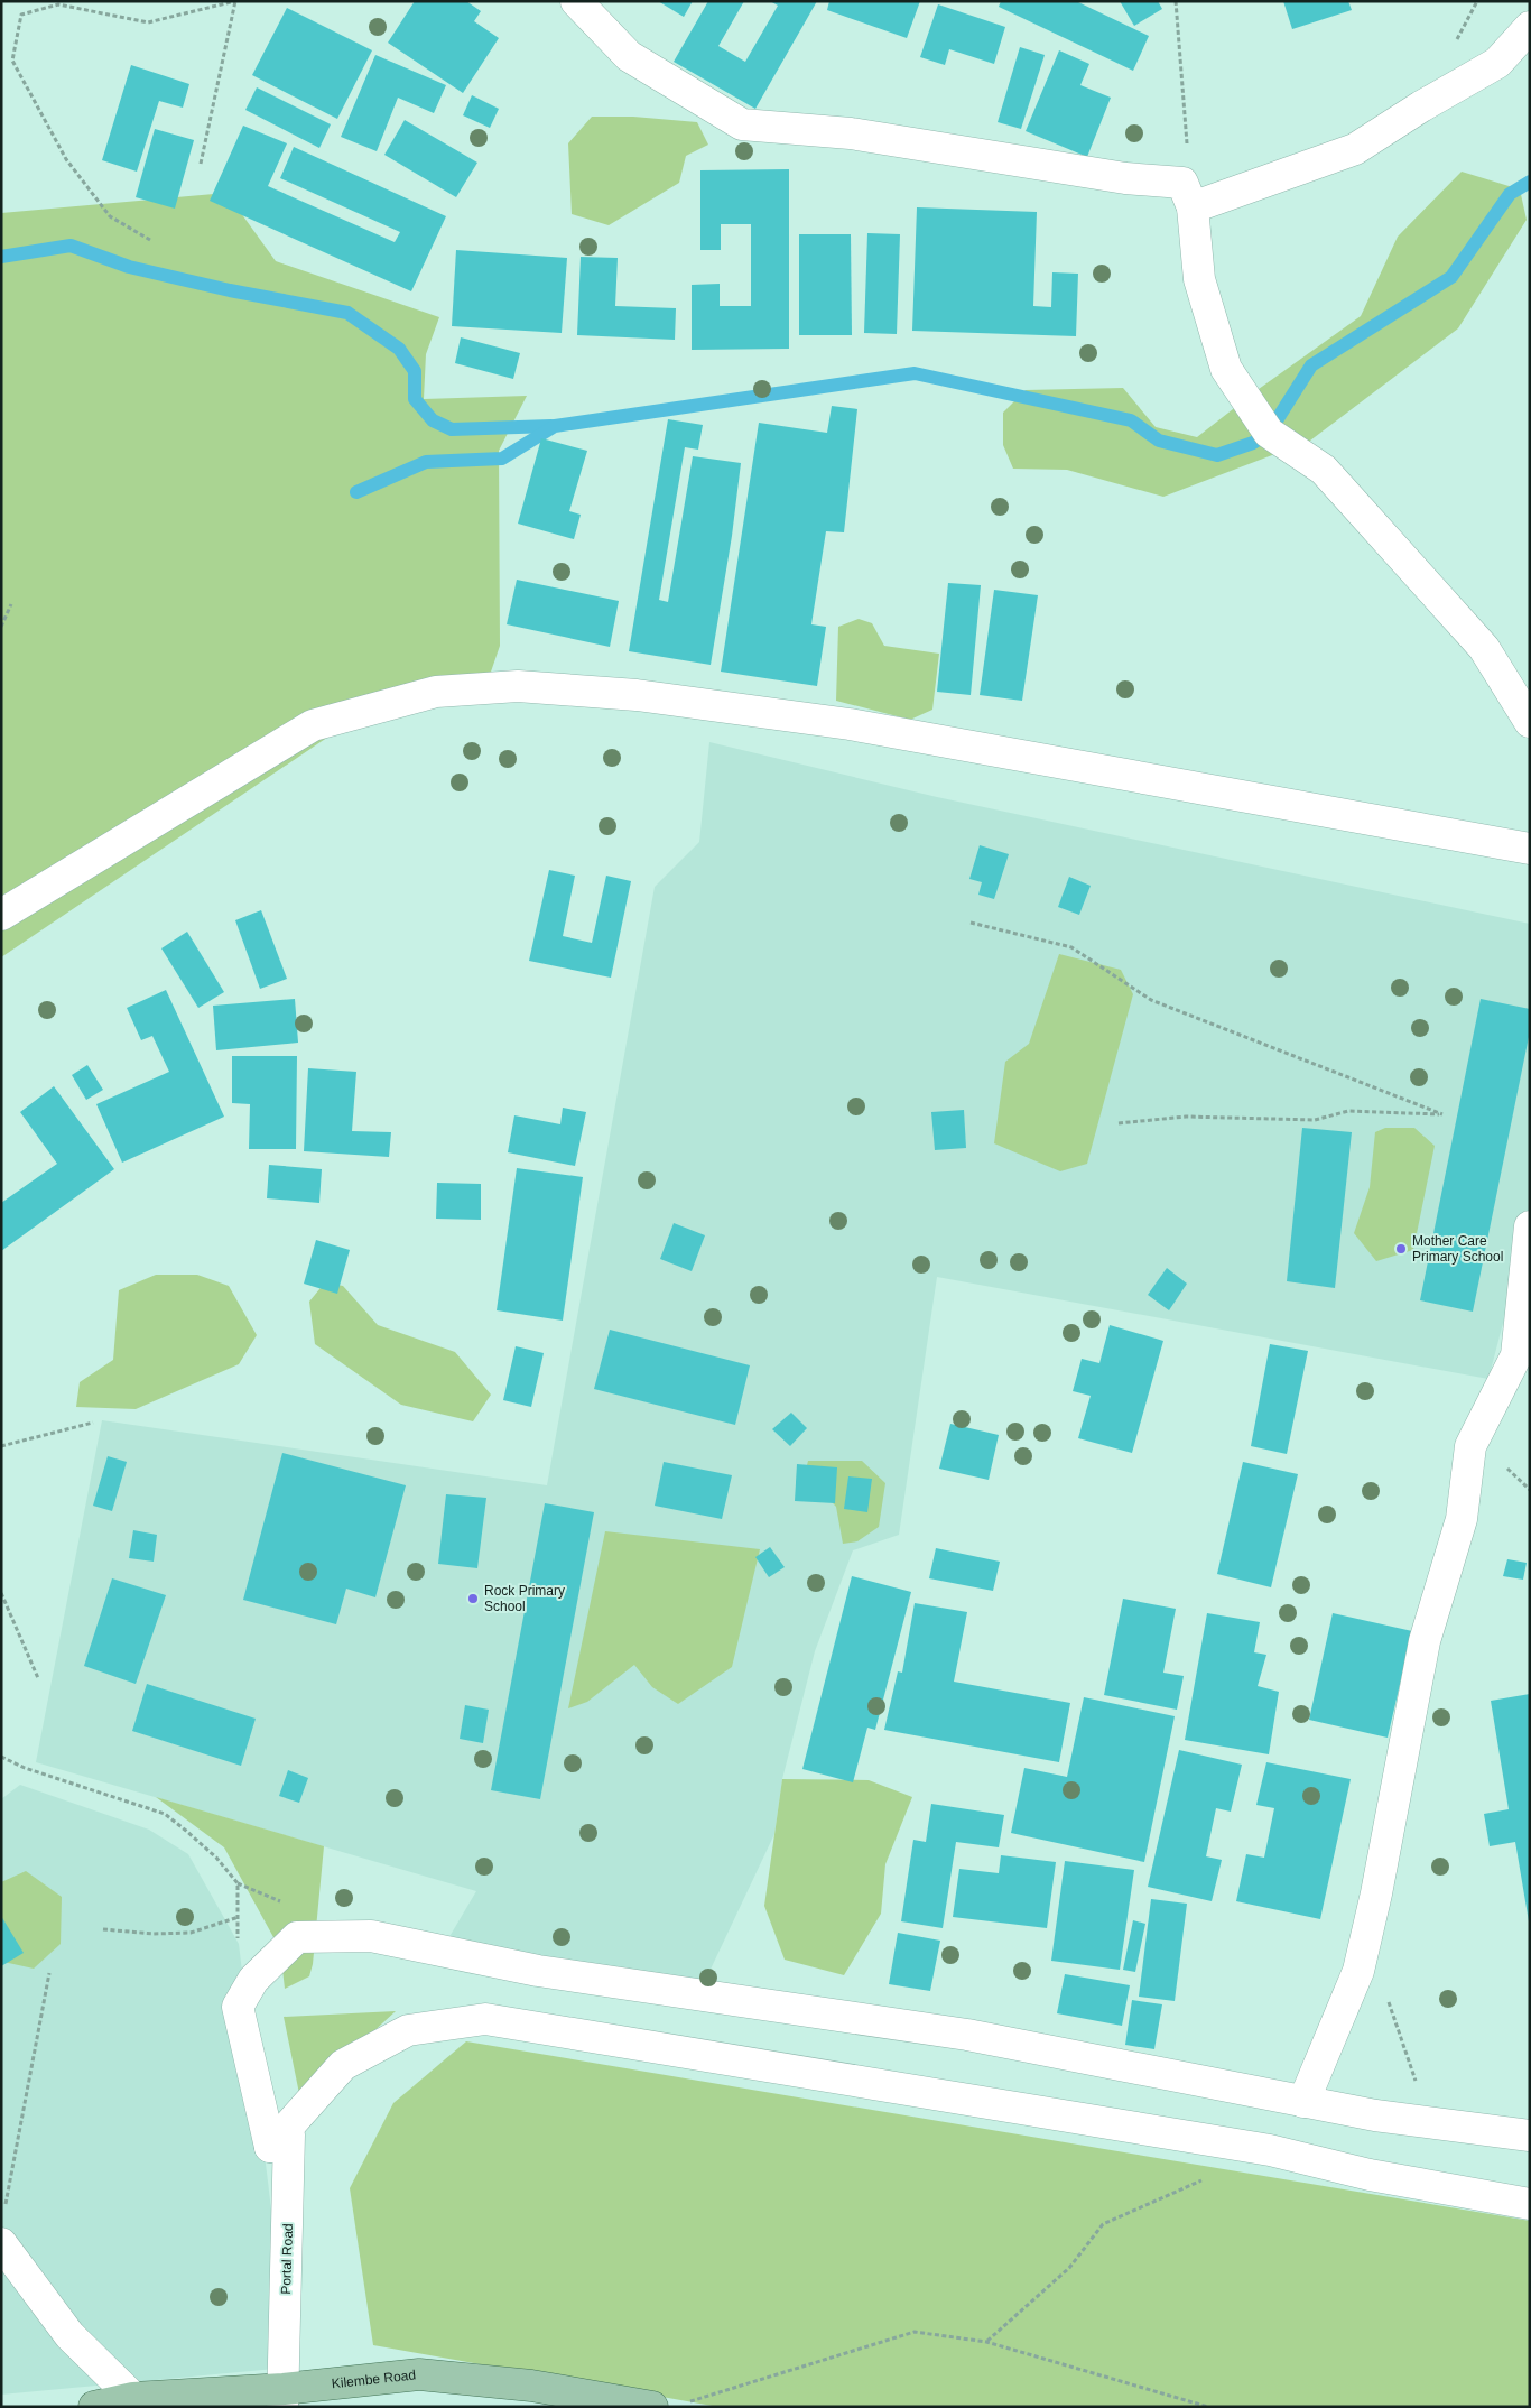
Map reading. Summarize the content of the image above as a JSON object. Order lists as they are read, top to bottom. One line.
{"streets":{"main road":["Kilembe Road"],"street":["Portal Road"]},"crossings":[["Portal Road","Kilembe Road"]],"places":["Mother Care Primary School","Rock Primary School"]}
